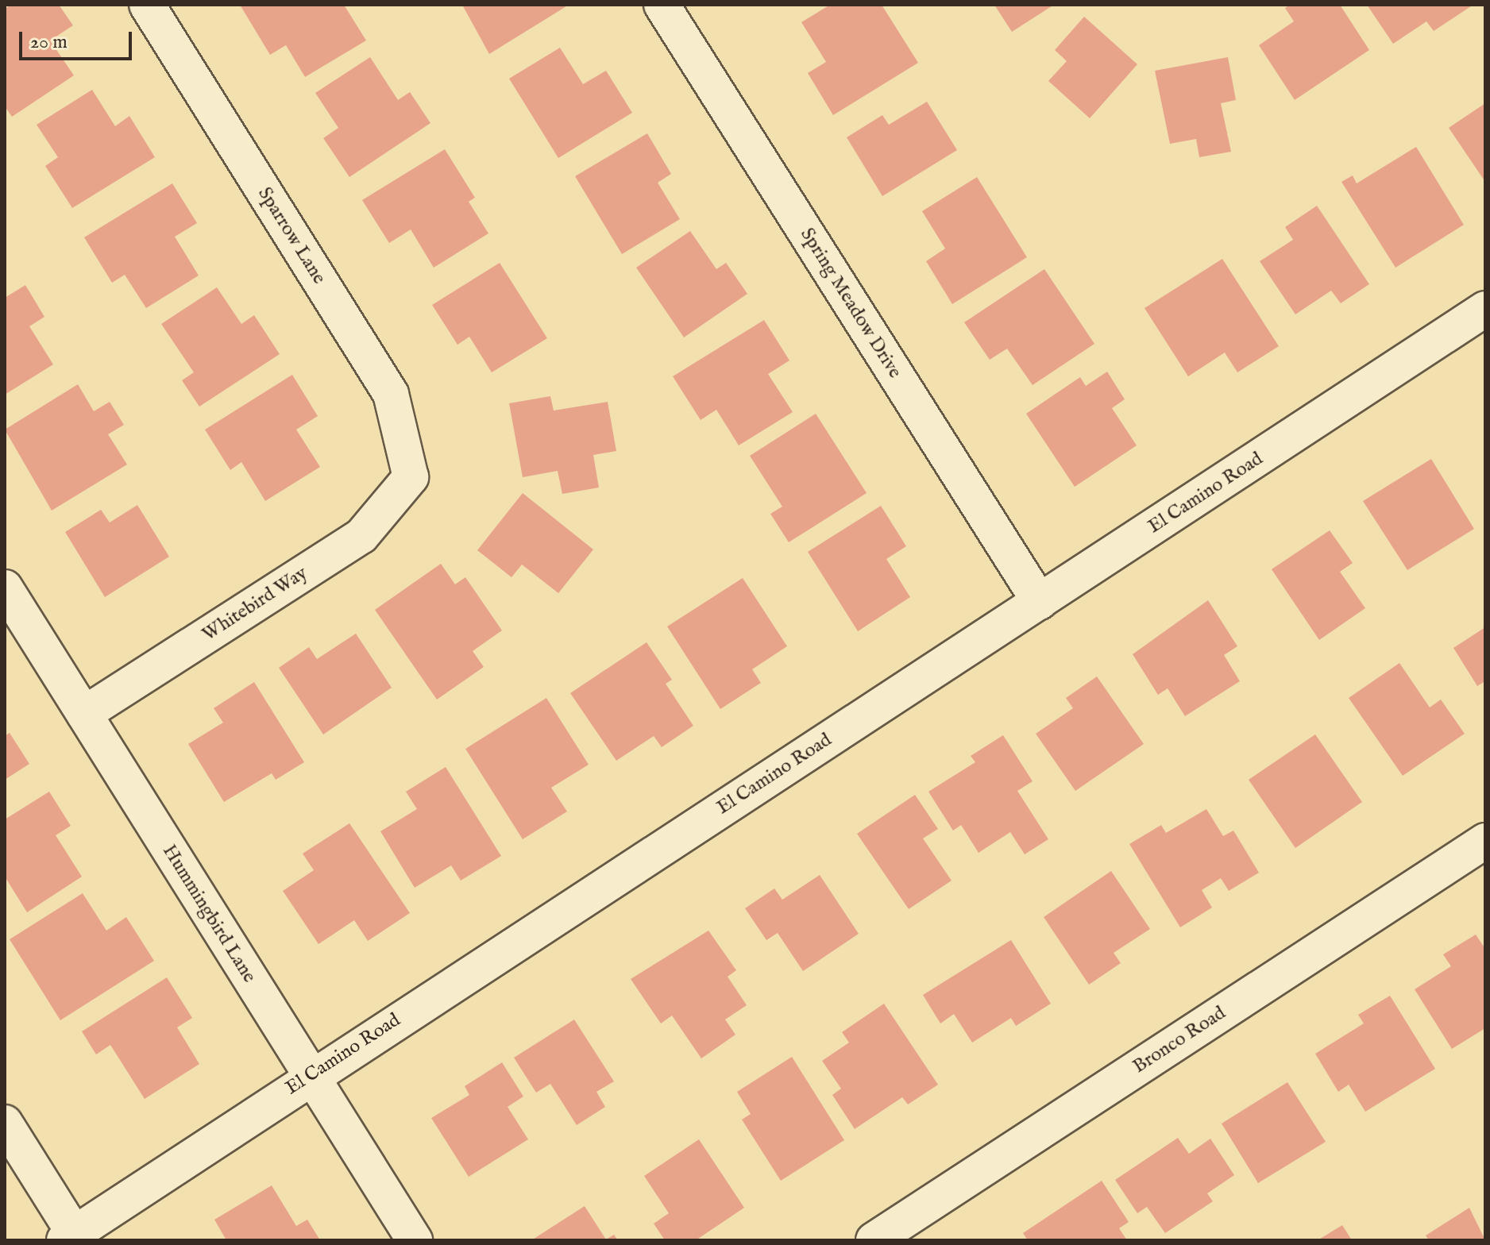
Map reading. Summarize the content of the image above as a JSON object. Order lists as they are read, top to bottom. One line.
{"streets":{"street":["Sparrow Lane","Spring Meadow Drive","El Camino Road","Whitebird Way","Hummingbird Lane","Bronco Road"]},"crossings":[["Sparrow Lane","Whitebird Way"],["Spring Meadow Drive","El Camino Road"],["El Camino Road","Hummingbird Lane"],["Whitebird Way","Hummingbird Lane"]],"scale_bar":"20 m"}
